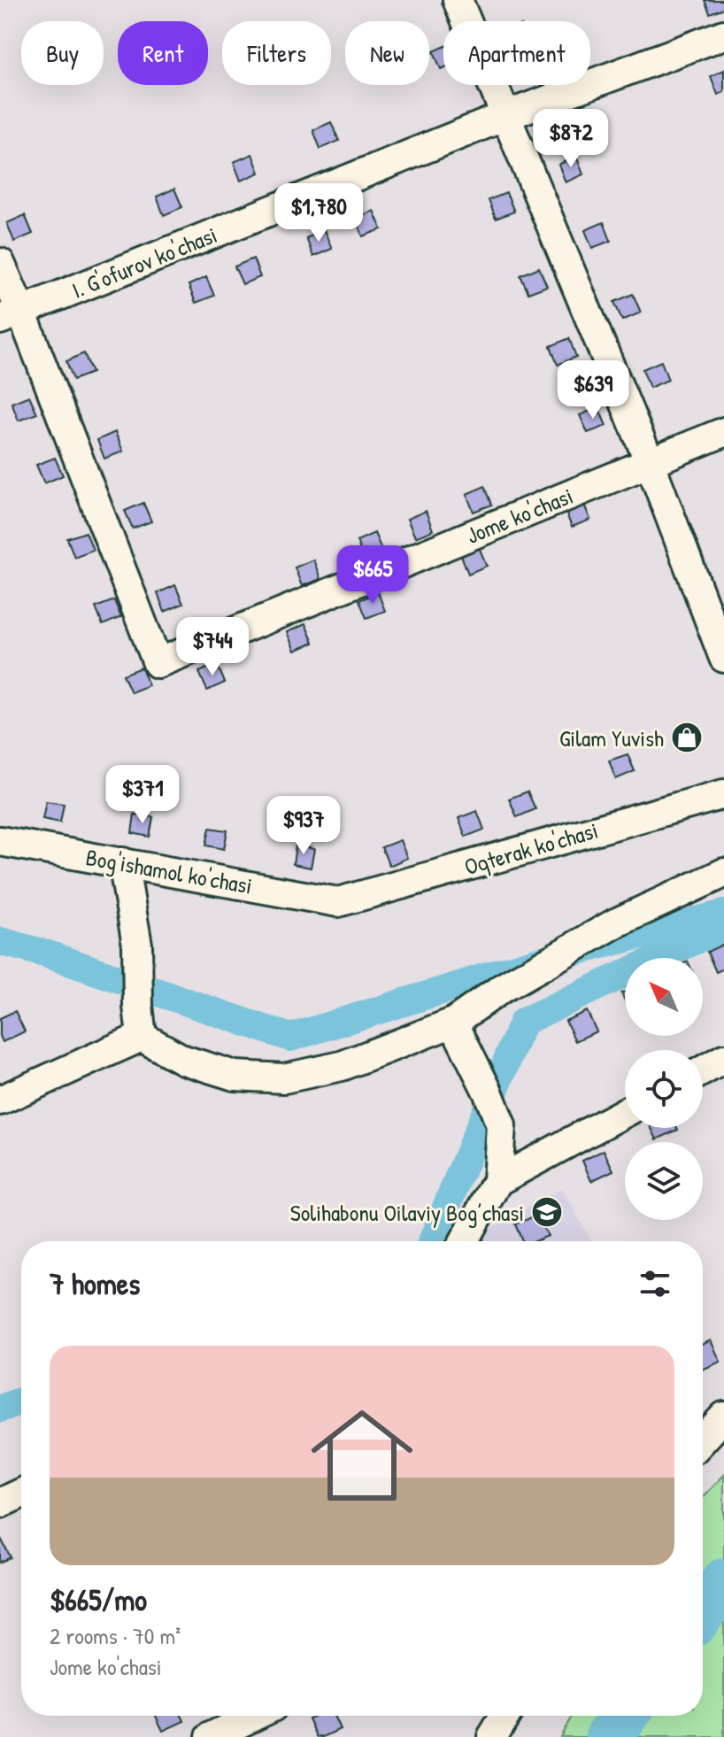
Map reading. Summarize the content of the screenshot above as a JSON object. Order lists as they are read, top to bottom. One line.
{"streets":{"street":["I. G'ofurov ko'chasi","Jome ko'chasi","Oqterak ko'chasi","Bog'ishamol ko'chasi"]},"crossings":[["I. G'ofurov ko'chasi","Jome ko'chasi"],["Oqterak ko'chasi","Bog'ishamol ko'chasi"]],"places":{"shop":["Gilam Yuvish"],"school or university":["Solihabonu Oilaviy Bog’chasi"]},"north":"top left","page":{"chip":["Buy","Rent","Filters","New","Apartment"],"price":["$872","$1,780","$639","$665","$744","$371","$937"],"heading":"7 homes","list":[{"name":"$665/mo","note":"2 rooms · 70 m² · Jome ko'chasi"}]}}
